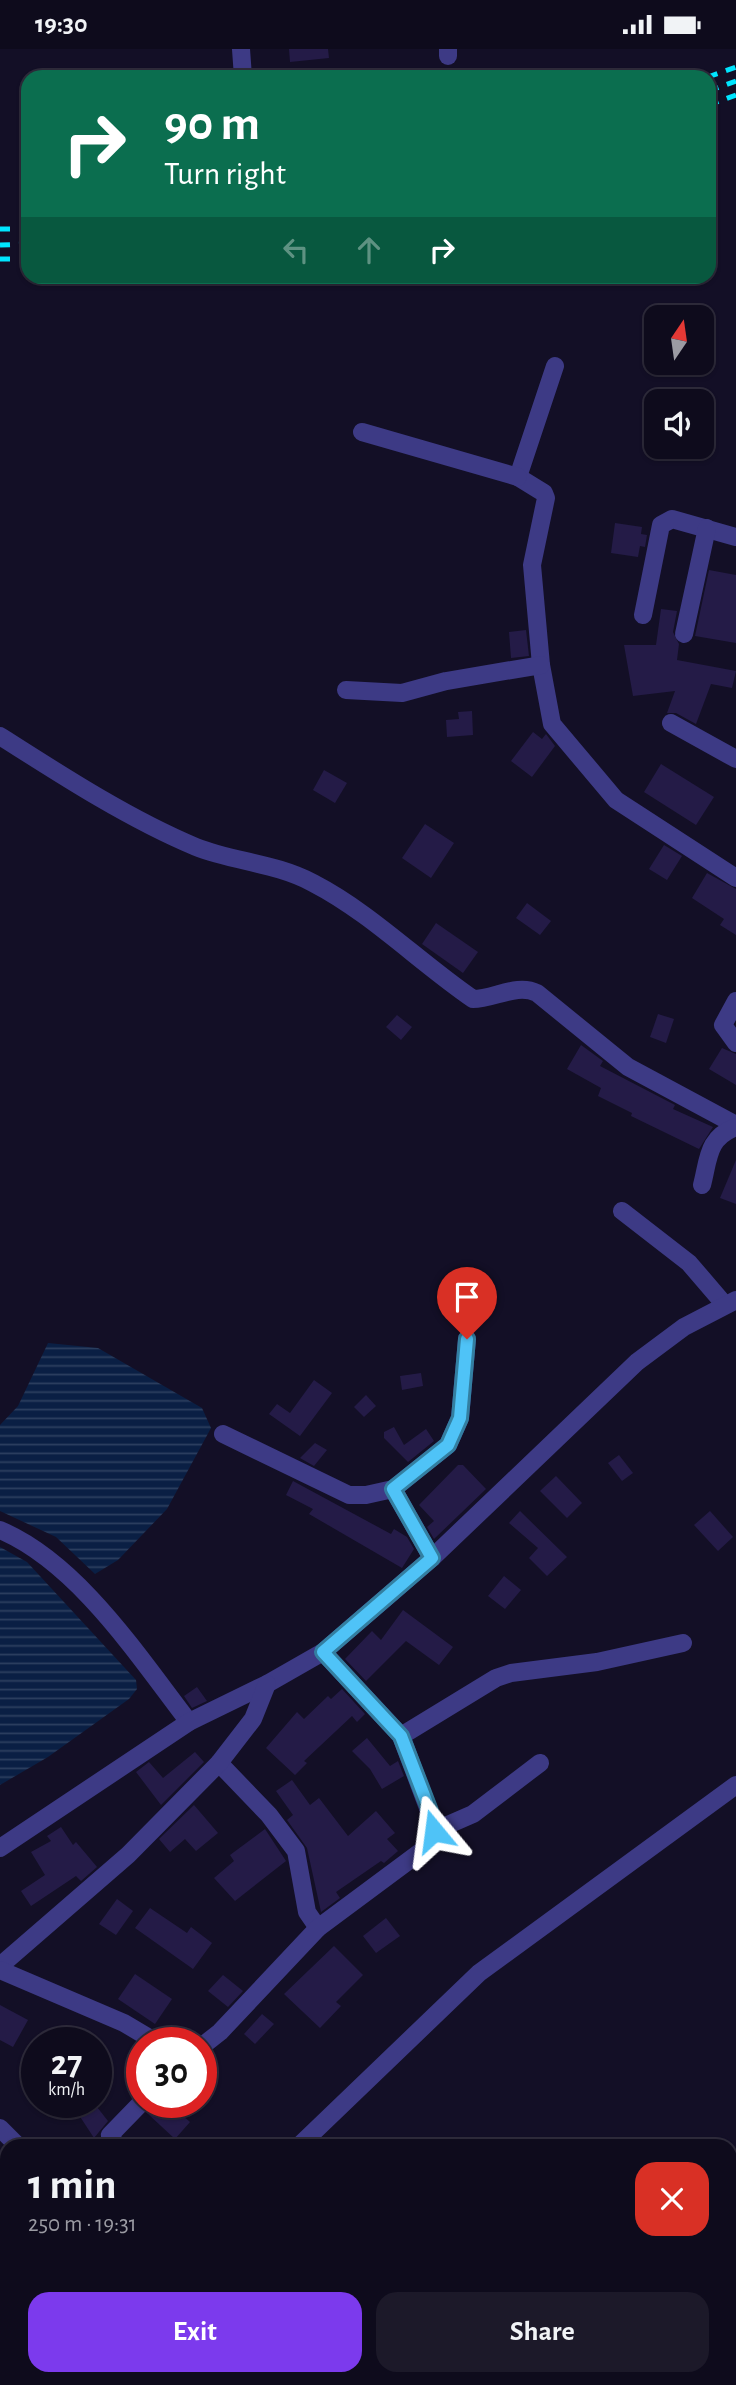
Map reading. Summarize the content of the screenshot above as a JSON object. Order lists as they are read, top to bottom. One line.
{"north":"top","page":{"status":"19:30","turn":["90 m","Turn right"],"speed":"27 km/h","limit":"30","heading":["1 min","250 m · 19:31"],"buttons":["Exit","Share"]}}
